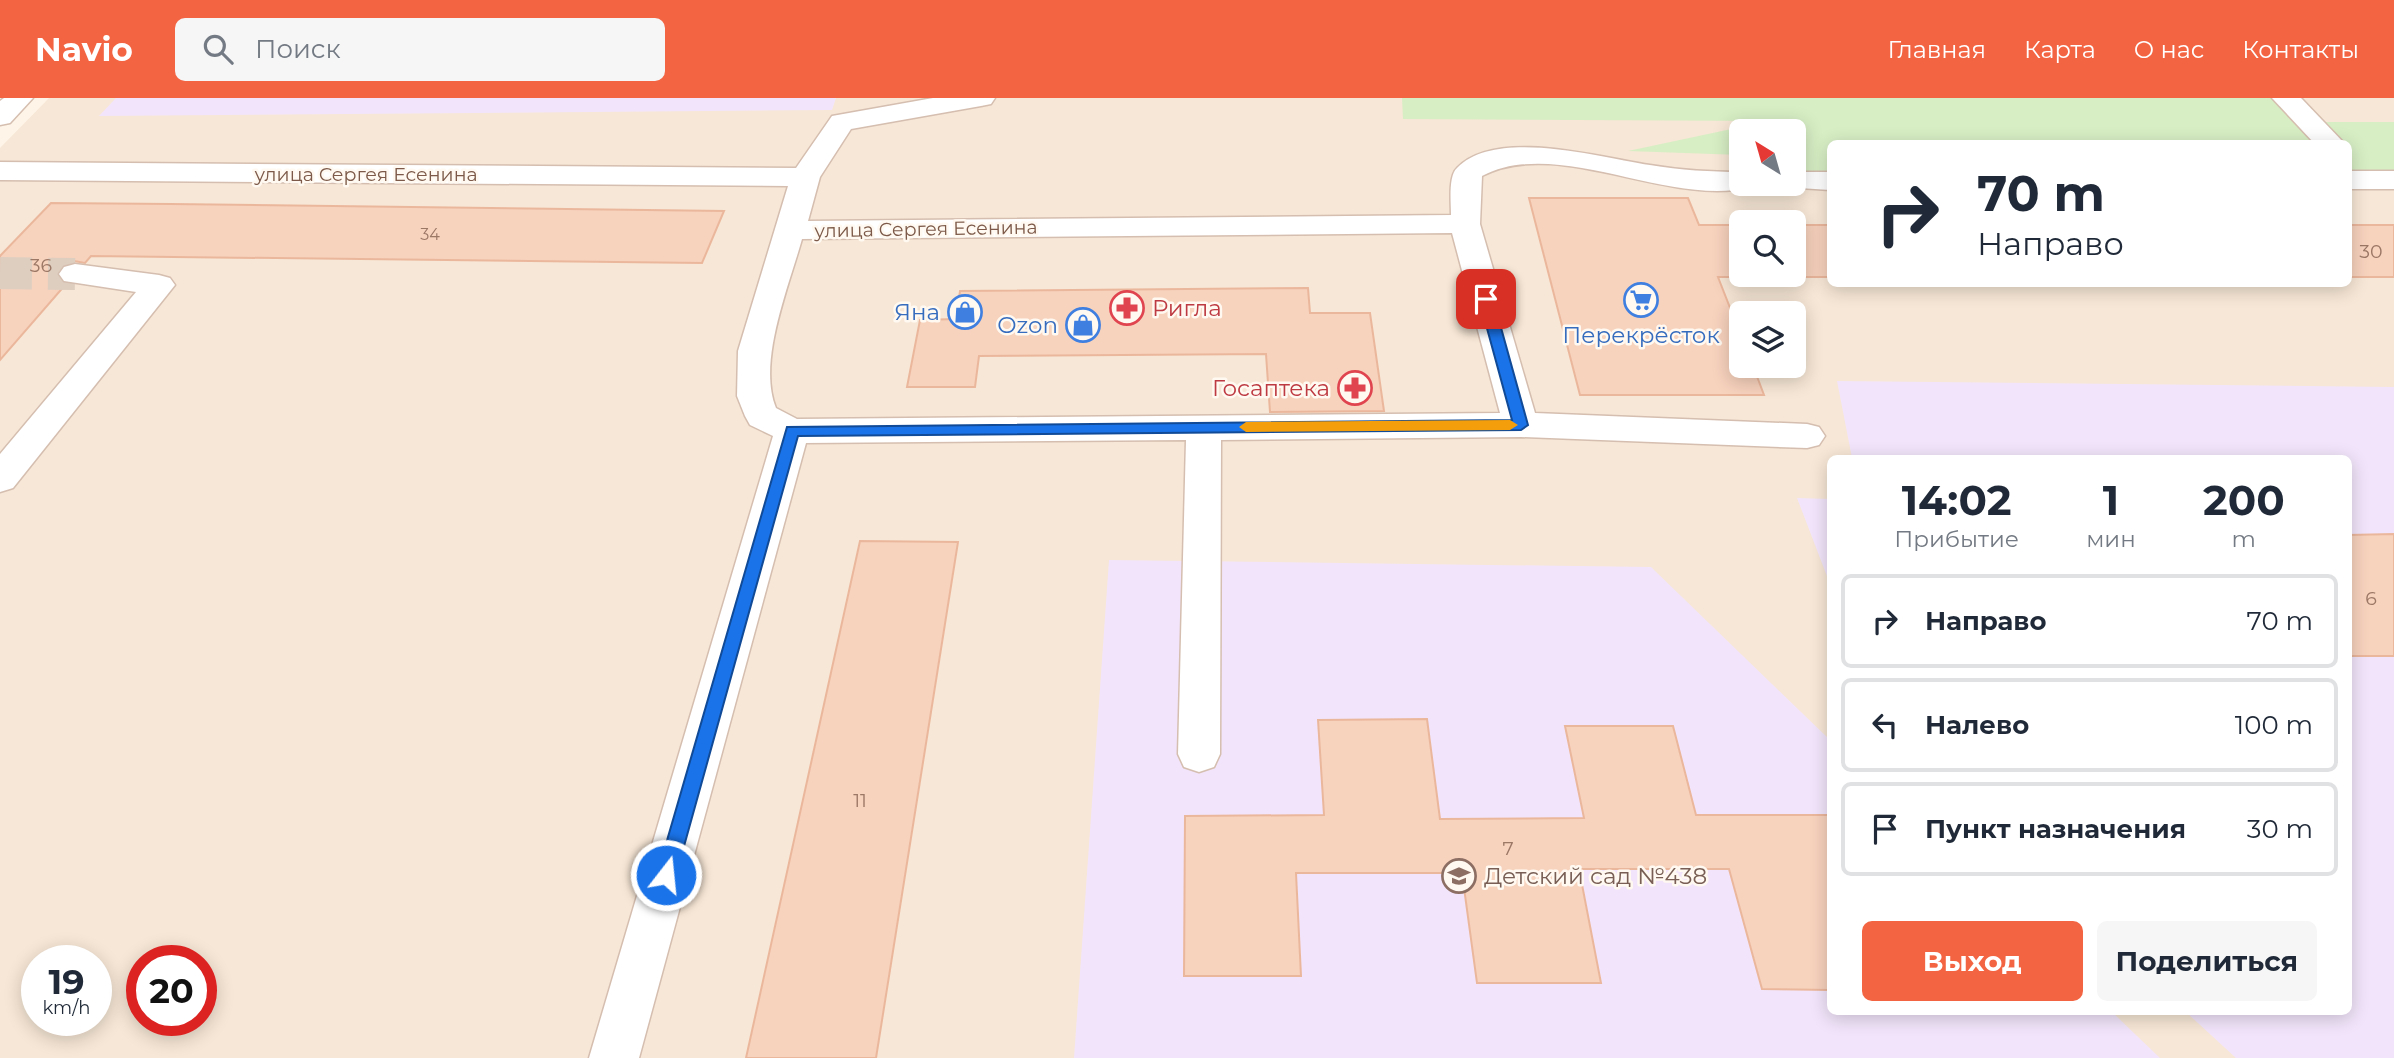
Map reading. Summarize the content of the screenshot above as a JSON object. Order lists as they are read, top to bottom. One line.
{"streets":{"street":["улица Сергея Есенина"]},"places":{"supermarket":["Перекрёсток"],"pharmacy":["Ригла","Госаптека"],"shop":["Яна","Ozon"],"school or university":["Детский сад №438"]},"house_numbers":["34","30","36","6","11","7"],"north":"top left","page":{"header":"Navio","search":"Поиск","nav":["Главная","Карта","О нас","Контакты"],"turn":["70 m","Направо"],"eta":["14:02","Прибытие","1","мин","200","m"],"list":[{"name":"Направо","value":"70 m"},{"name":"Налево","value":"100 m"},{"name":"Пункт назначения","value":"30 m"}],"buttons":["Выход","Поделиться"],"speed":"19 km/h","limit":"20"}}
